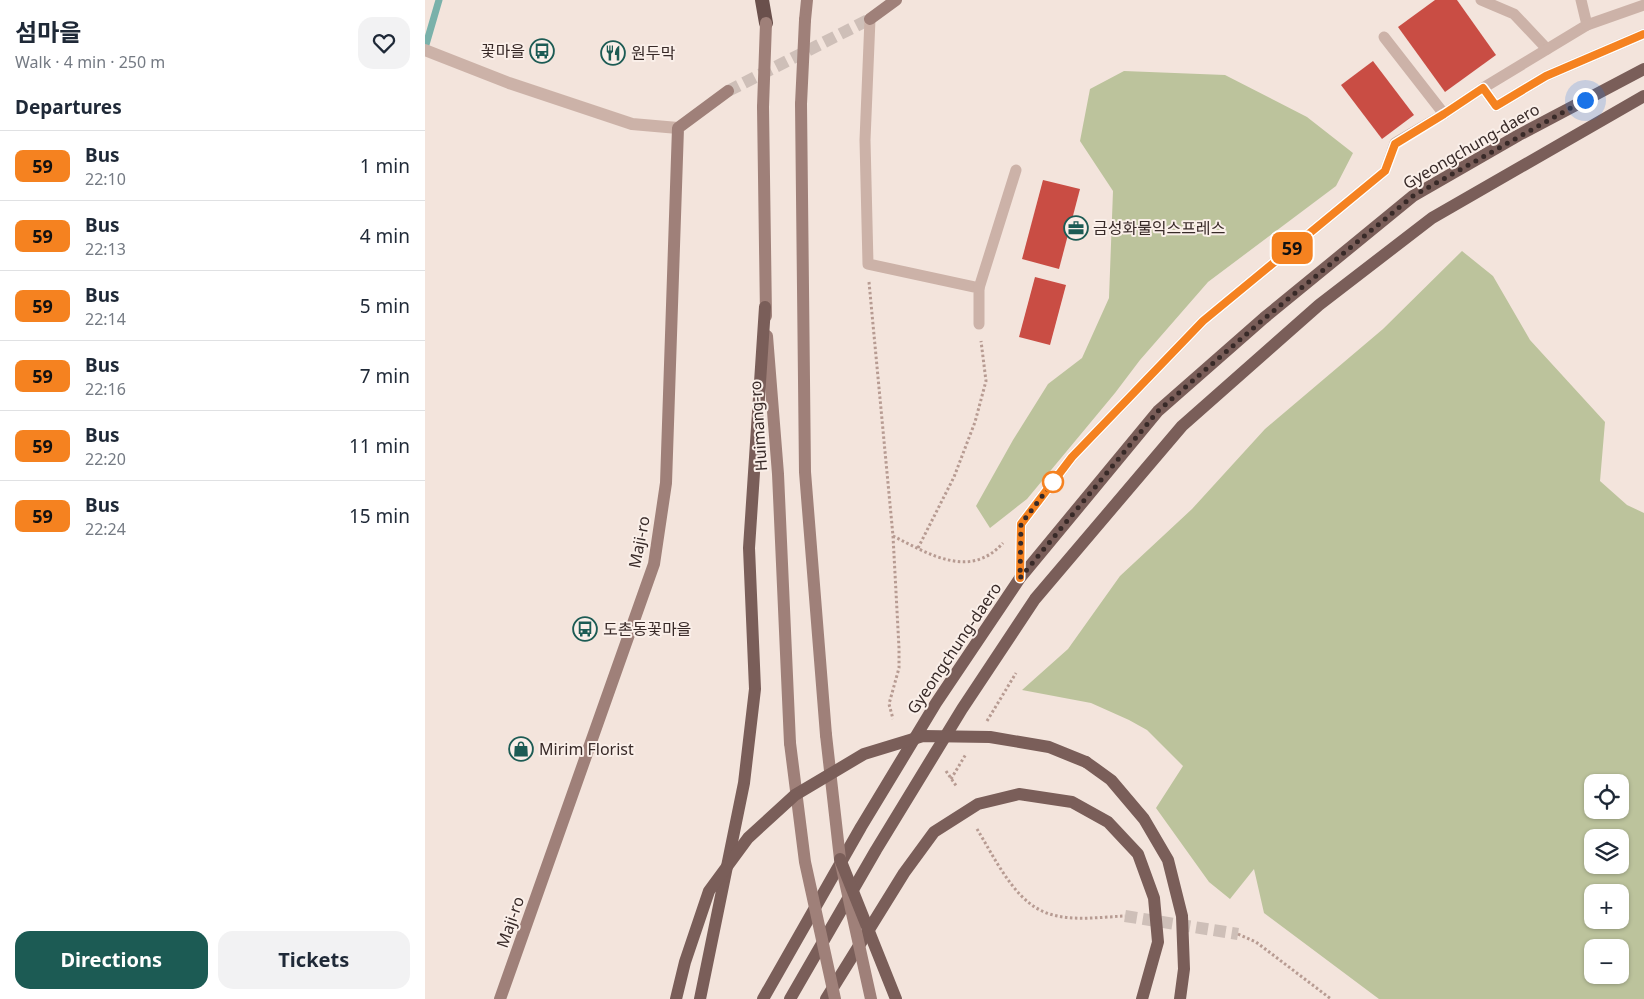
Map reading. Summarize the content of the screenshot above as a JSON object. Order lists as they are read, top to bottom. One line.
{"streets":{"main road":["Gyeongchung-daero","Huimang-ro","Maji-ro"]},"places":{"bus stop":["꽃마을","도촌동꽃마을"],"restaurant":["원두막"],"office":["금성화물익스프레스"],"shop":["Mirim Florist"]},"lines":["bus line 59"],"page":{"heading":[["섬마을","Walk · 4 min · 250 m"],"Departures"],"on_map":"59","list":[{"mark":"59","name":"Bus","note":"22:10","value":"1 min"},{"mark":"59","name":"Bus","note":"22:13","value":"4 min"},{"mark":"59","name":"Bus","note":"22:14","value":"5 min"},{"mark":"59","name":"Bus","note":"22:16","value":"7 min"},{"mark":"59","name":"Bus","note":"22:20","value":"11 min"},{"mark":"59","name":"Bus","note":"22:24","value":"15 min"}],"map_buttons":["+","−"],"buttons":["Directions","Tickets"]}}
